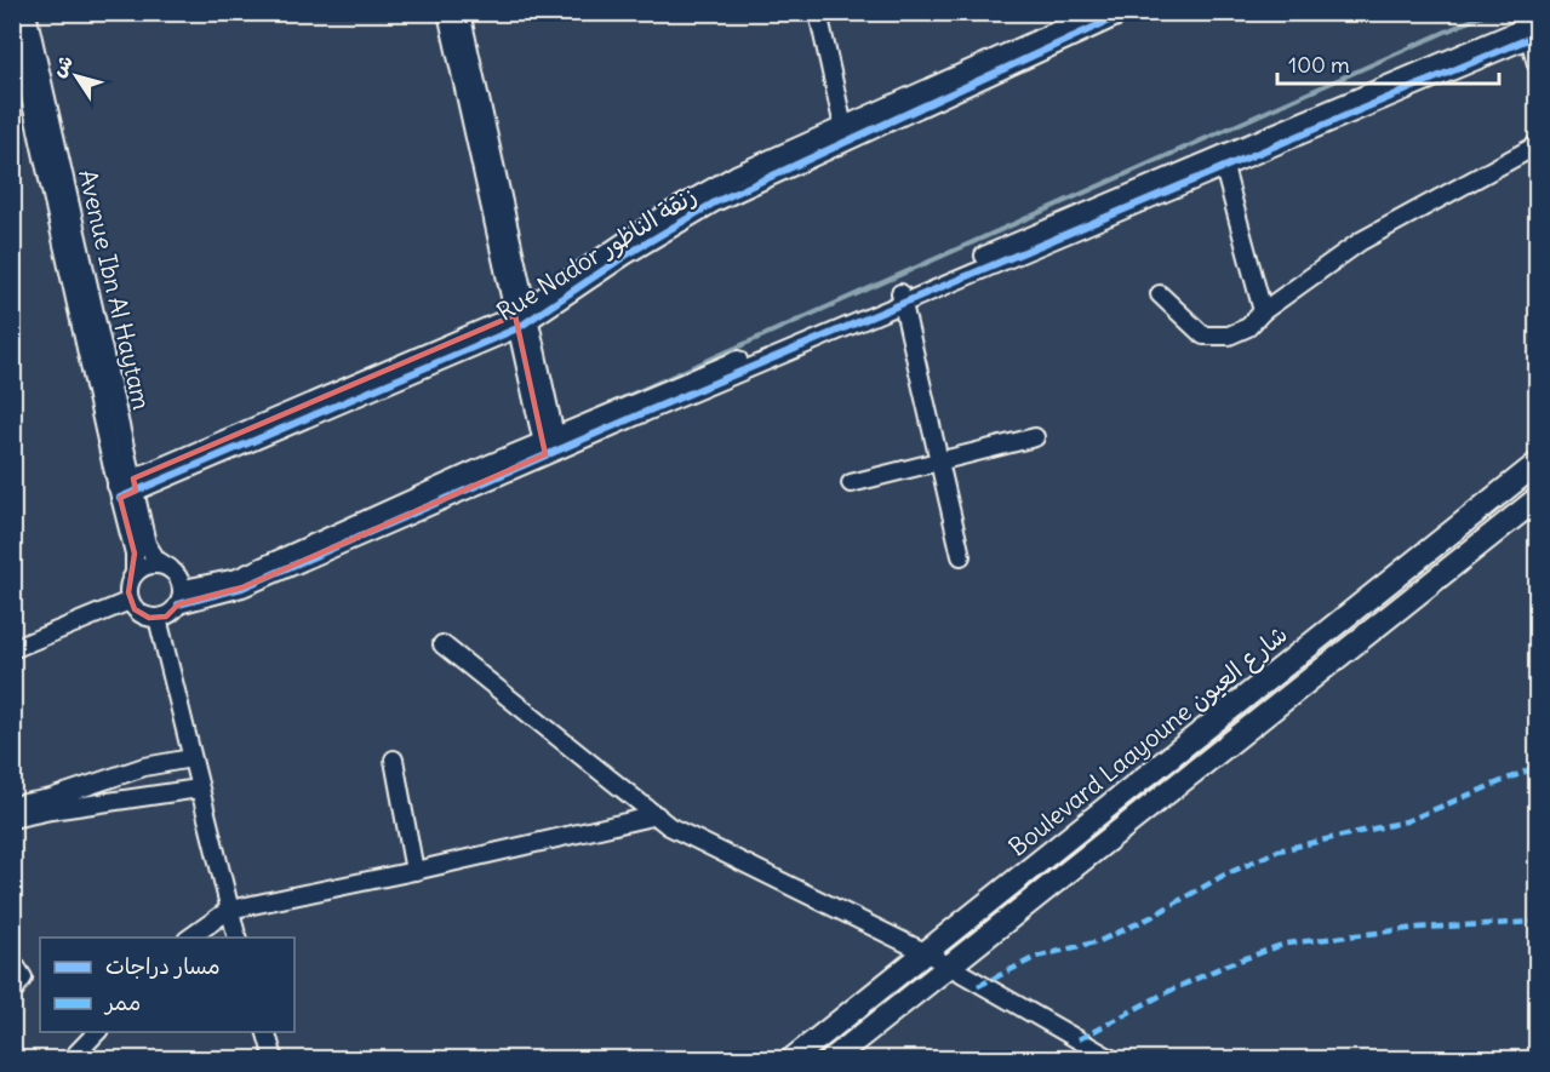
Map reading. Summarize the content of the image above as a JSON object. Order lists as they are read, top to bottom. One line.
{"streets":{"street":["Rue Nador زنقة الناظور","Avenue Ibn Al Haytam","Boulevard Laayoune شارع العيون"]},"crossings":[["Rue Nador زنقة الناظور","Avenue Ibn Al Haytam"]],"legend":["مسار دراجات","ممر"],"scale_bar":"100 m","north":"top left"}
